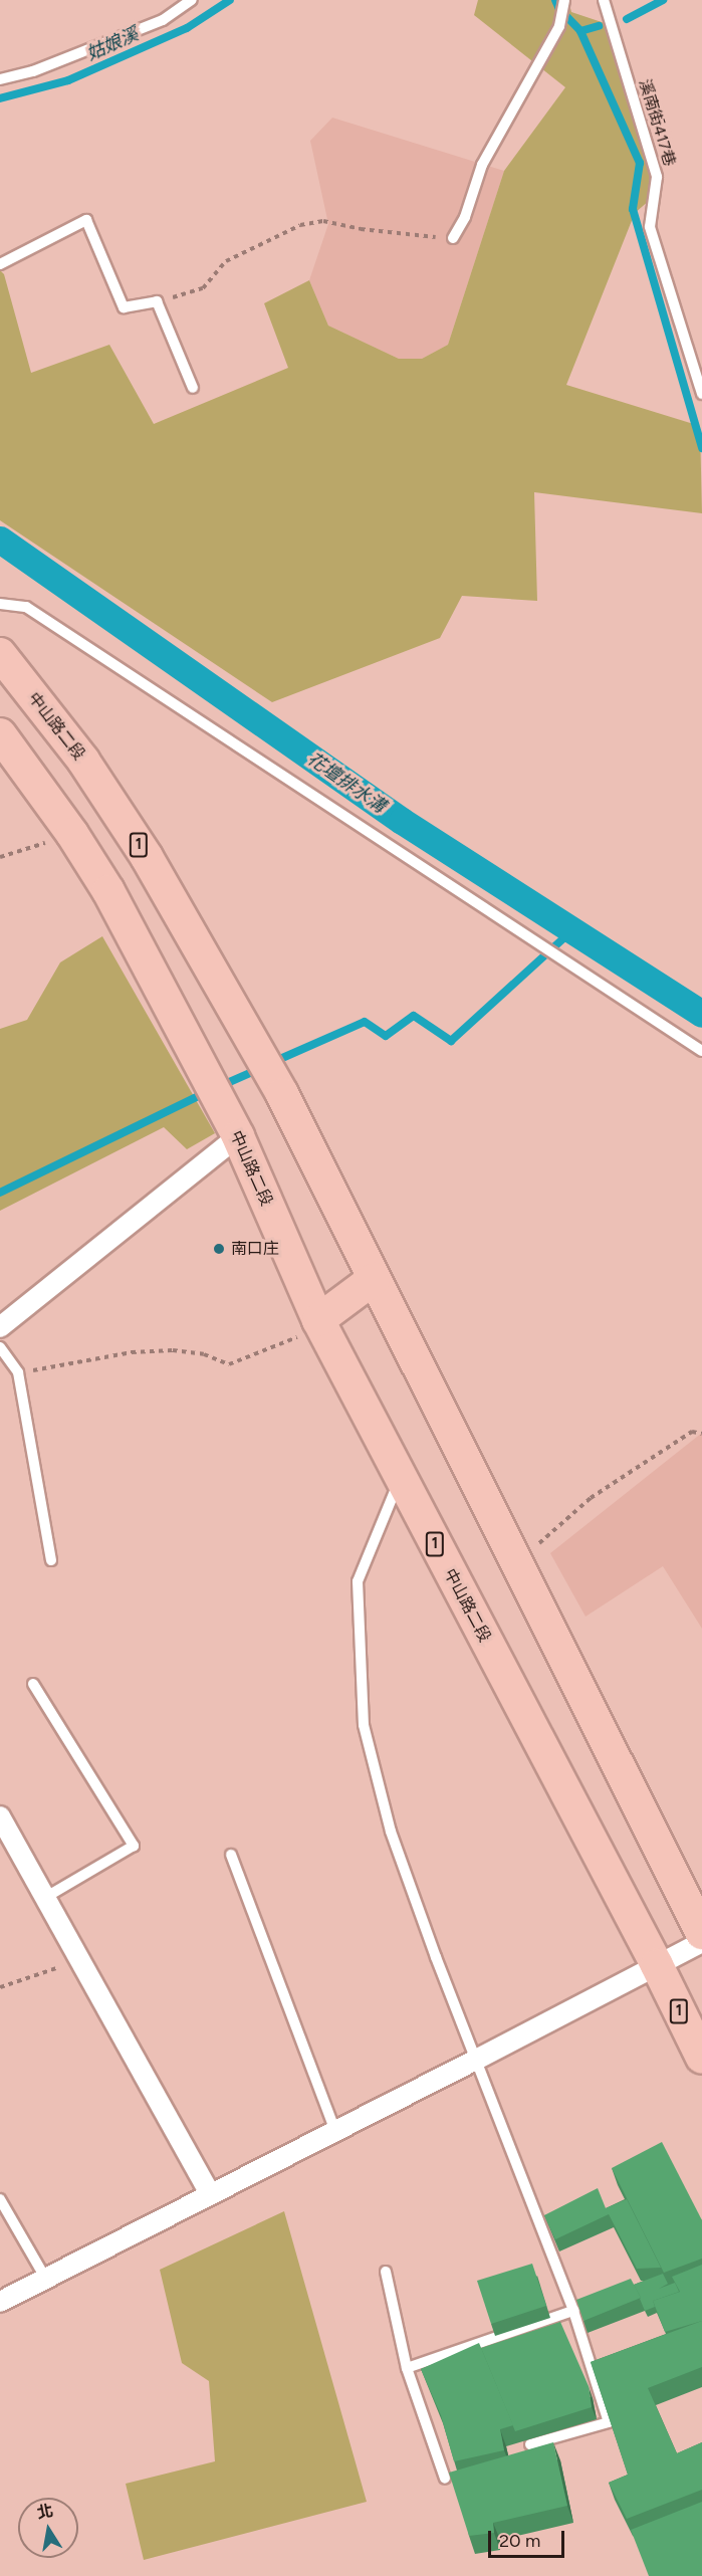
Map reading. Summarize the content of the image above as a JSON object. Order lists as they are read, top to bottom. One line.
{"streets":{"main road":["中山路二段","1"],"lane":["溪南街417巷"]},"crossings":[["中山路二段","1"]],"water":["姑娘溪","花壇排水溝"],"places":["南口庄"],"scale_bar":"20 m","north":"top"}
